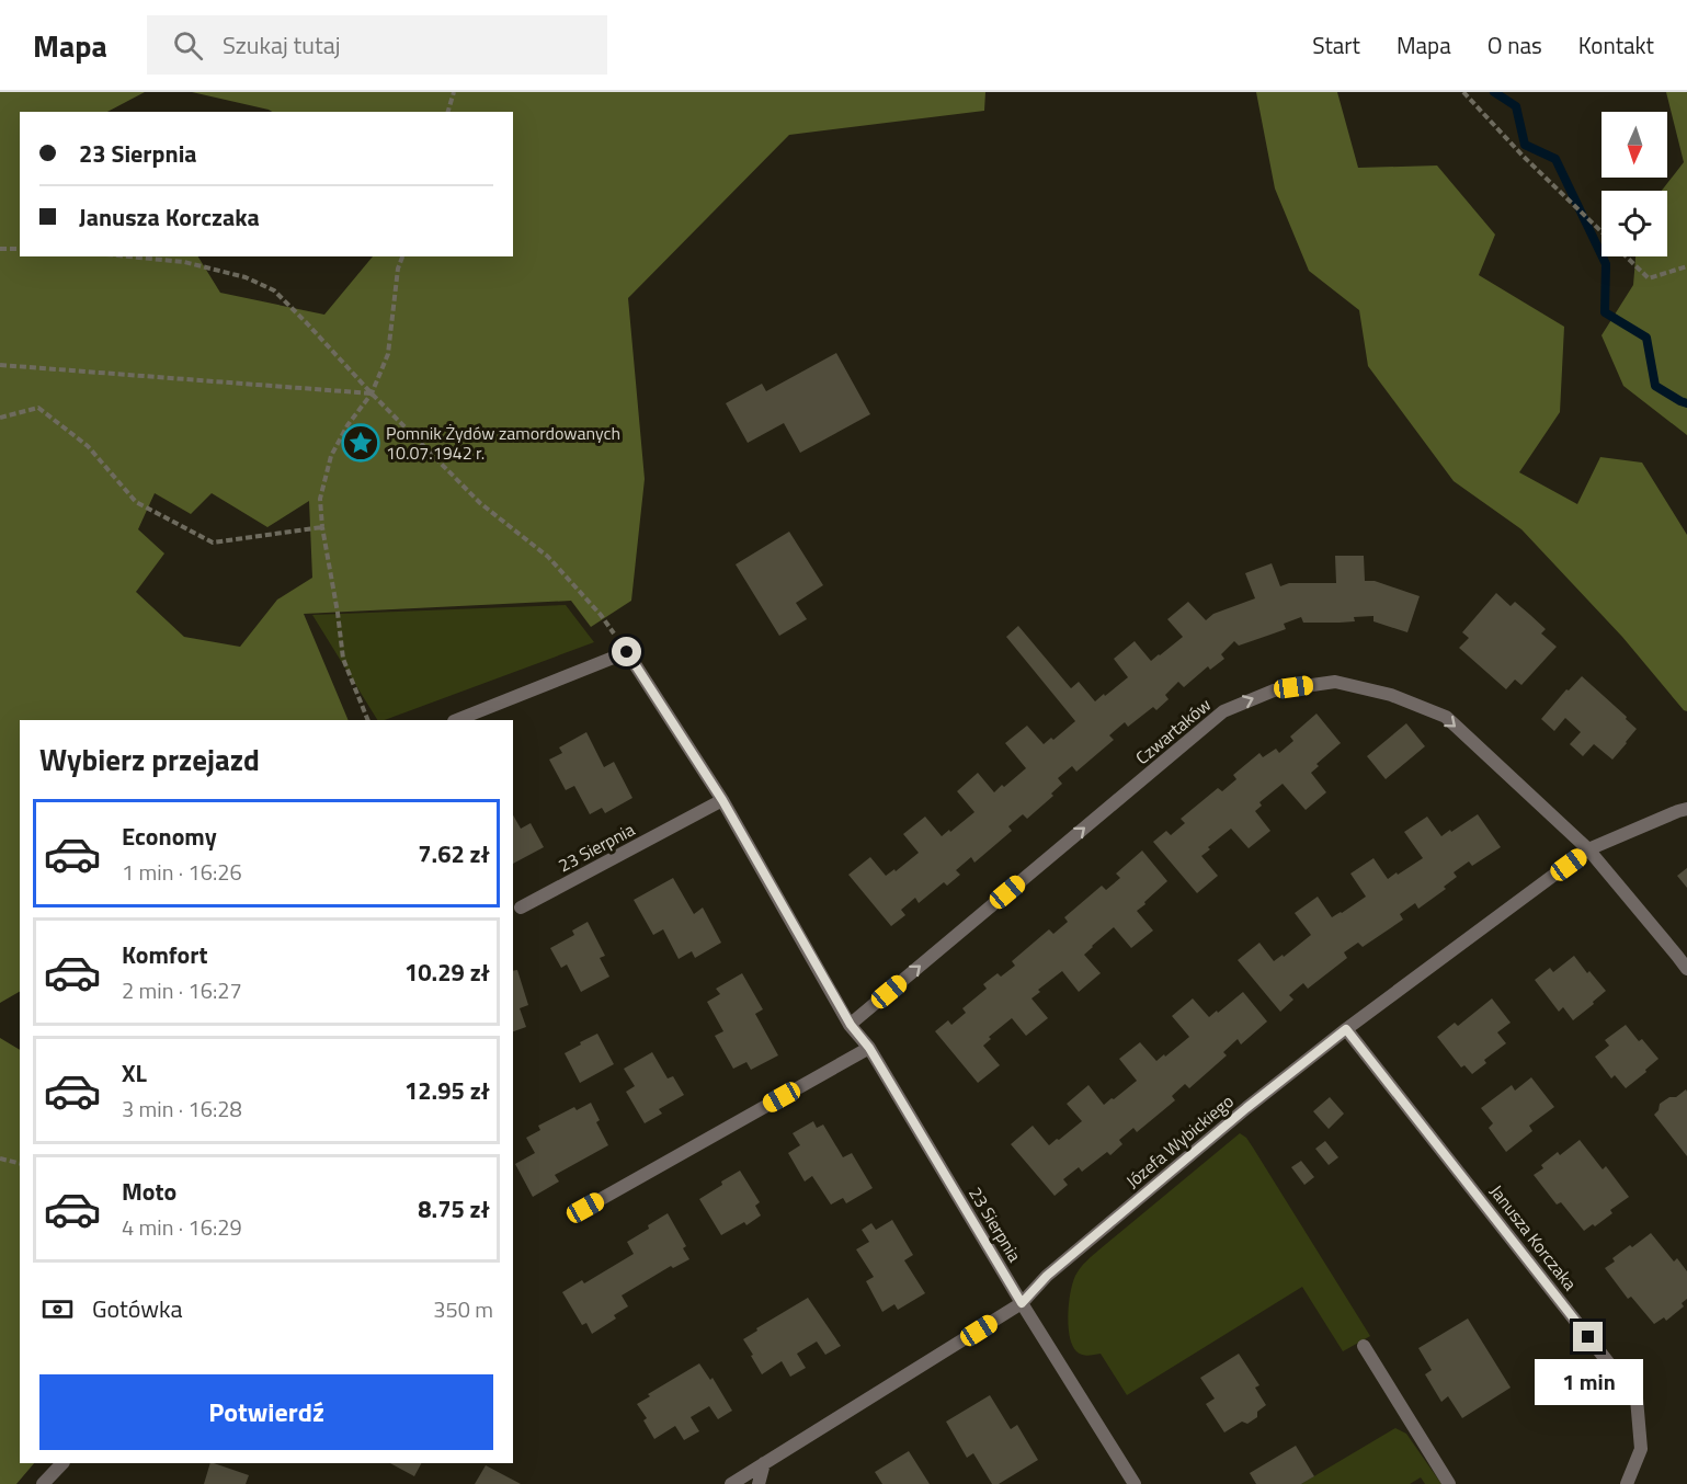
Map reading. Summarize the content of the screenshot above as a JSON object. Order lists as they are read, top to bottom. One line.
{"streets":{"street":["Czwartaków","23 Sierpnia","Józefa Wybickiego","Janusza Korczaka"]},"crossings":[["Czwartaków","23 Sierpnia"],["Czwartaków","Józefa Wybickiego"],["23 Sierpnia","Józefa Wybickiego"],["Józefa Wybickiego","Janusza Korczaka"]],"one_way":["Czwartaków"],"places":{"place":["Pomnik Żydów zamordowanych 10.07.1942 r."]},"north":"bottom","page":{"header":"Mapa","search":"Szukaj tutaj","nav":["Start","Mapa","O nas","Kontakt"],"banner":["23 Sierpnia","Janusza Korczaka"],"heading":"Wybierz przejazd","list":[{"name":"Economy","note":"1 min · 16:26","value":"7.62 zł"},{"name":"Komfort","note":"2 min · 16:27","value":"10.29 zł"},{"name":"XL","note":"3 min · 16:28","value":"12.95 zł"},{"name":"Moto","note":"4 min · 16:29","value":"8.75 zł"}],"pay":["Gotówka","350 m"],"bubble":"1 min","buttons":"Potwierdź"}}
